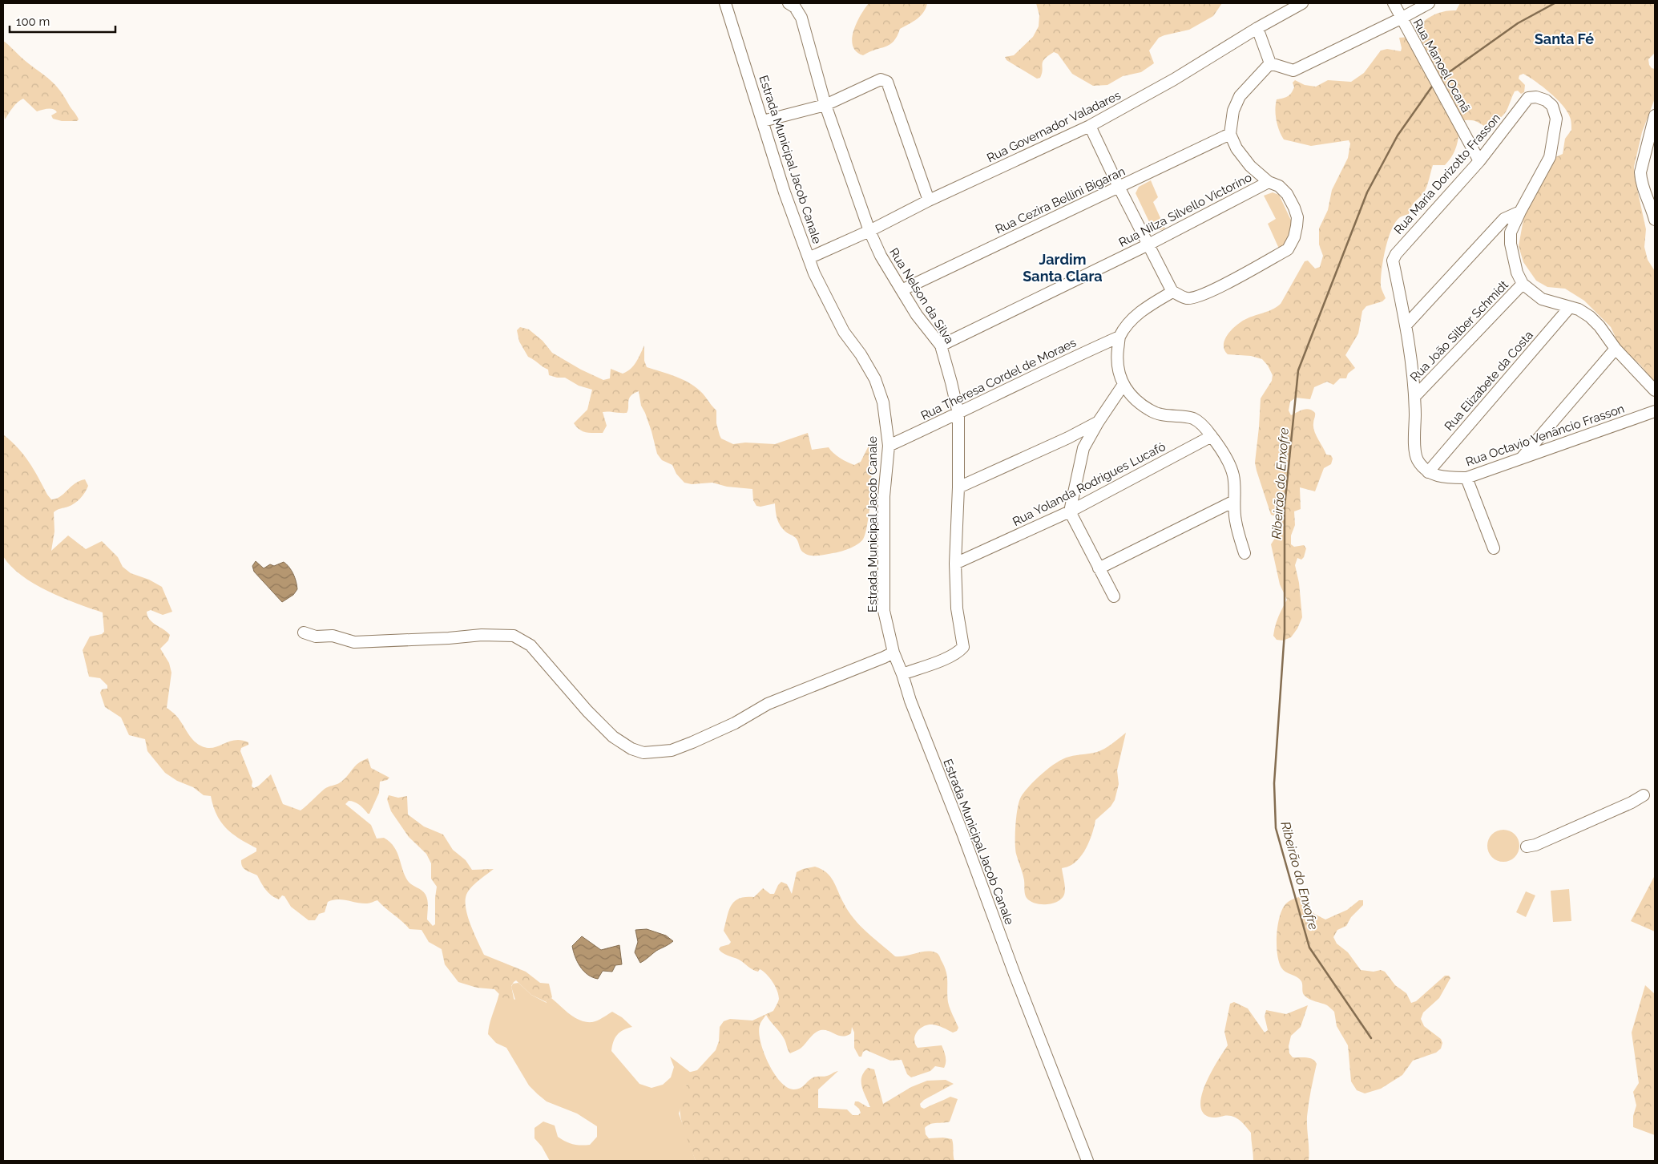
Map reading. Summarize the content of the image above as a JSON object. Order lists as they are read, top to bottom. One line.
{"streets":{"street":["Rua Manoel Ocanã","Rua Governador Valadares","Estrada Municipal Jacob Canale","Rua Maria Dorizotto Frasson","Rua Cezira Bellini Bigaran","Rua Nilza Silvello Victorino","Rua Nelson da Silva","Rua João Silber Schmidt","Rua Theresa Cordel de Moraes","Rua Elizabete da Costa","Rua Octavio Venâncio Frasson","Rua Yolanda Rodrigues Lucafó"]},"crossings":[["Rua Manoel Ocanã","Rua Maria Dorizotto Frasson"],["Rua Governador Valadares","Estrada Municipal Jacob Canale"],["Rua Governador Valadares","Rua Nelson da Silva"],["Estrada Municipal Jacob Canale","Rua Nelson da Silva"],["Estrada Municipal Jacob Canale","Rua Theresa Cordel de Moraes"],["Rua Cezira Bellini Bigaran","Rua Nelson da Silva"],["Rua Nilza Silvello Victorino","Rua Nelson da Silva"],["Rua Nelson da Silva","Rua Theresa Cordel de Moraes"],["Rua Nelson da Silva","Rua Yolanda Rodrigues Lucafó"],["Rua Elizabete da Costa","Rua Octavio Venâncio Frasson"]],"districts":["Santa Fé","Jardim Santa Clara"],"water":["Ribeirão do Enxofre"],"scale_bar":"100 m"}
